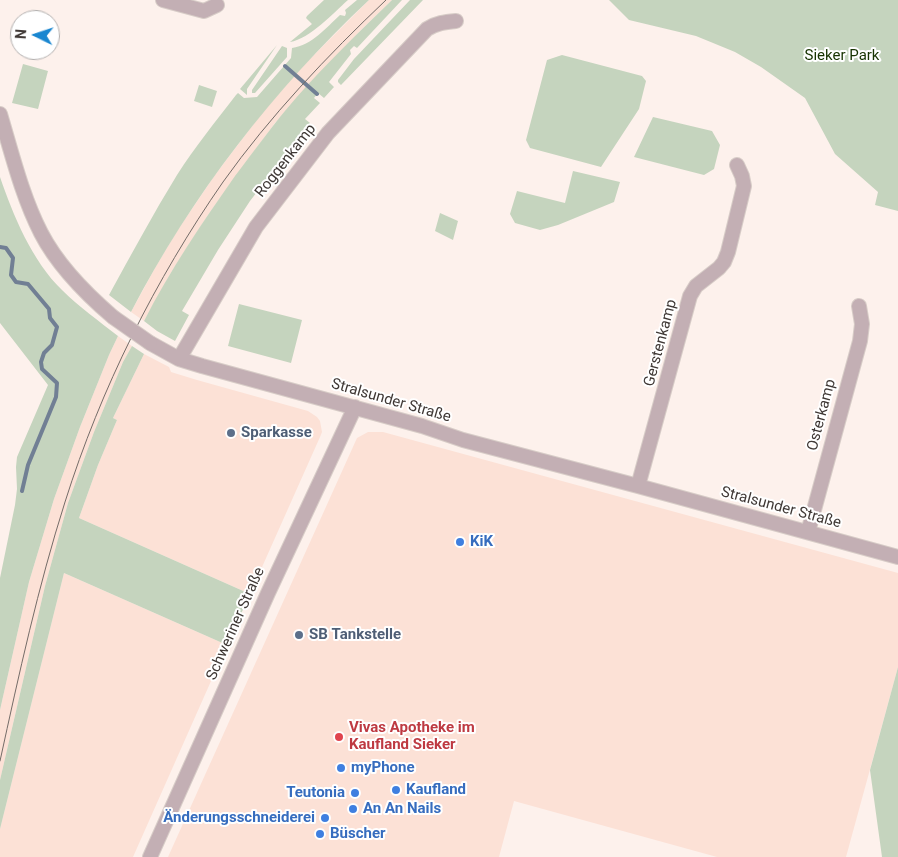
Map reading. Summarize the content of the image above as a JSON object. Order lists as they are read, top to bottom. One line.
{"streets":{"street":["Roggenkamp","Gerstenkamp","Stralsunder Straße","Osterkamp","Schweriner Straße"]},"crossings":[["Roggenkamp","Stralsunder Straße"],["Gerstenkamp","Stralsunder Straße"],["Stralsunder Straße","Osterkamp"],["Stralsunder Straße","Schweriner Straße"]],"parks":["Sieker Park"],"places":["Sparkasse","KiK","SB Tankstelle","Vivas Apotheke im Kaufland Sieker","myPhone","Kaufland","Teutonia","An An Nails","Änderungsschneiderei","Büscher"],"north":"left"}
